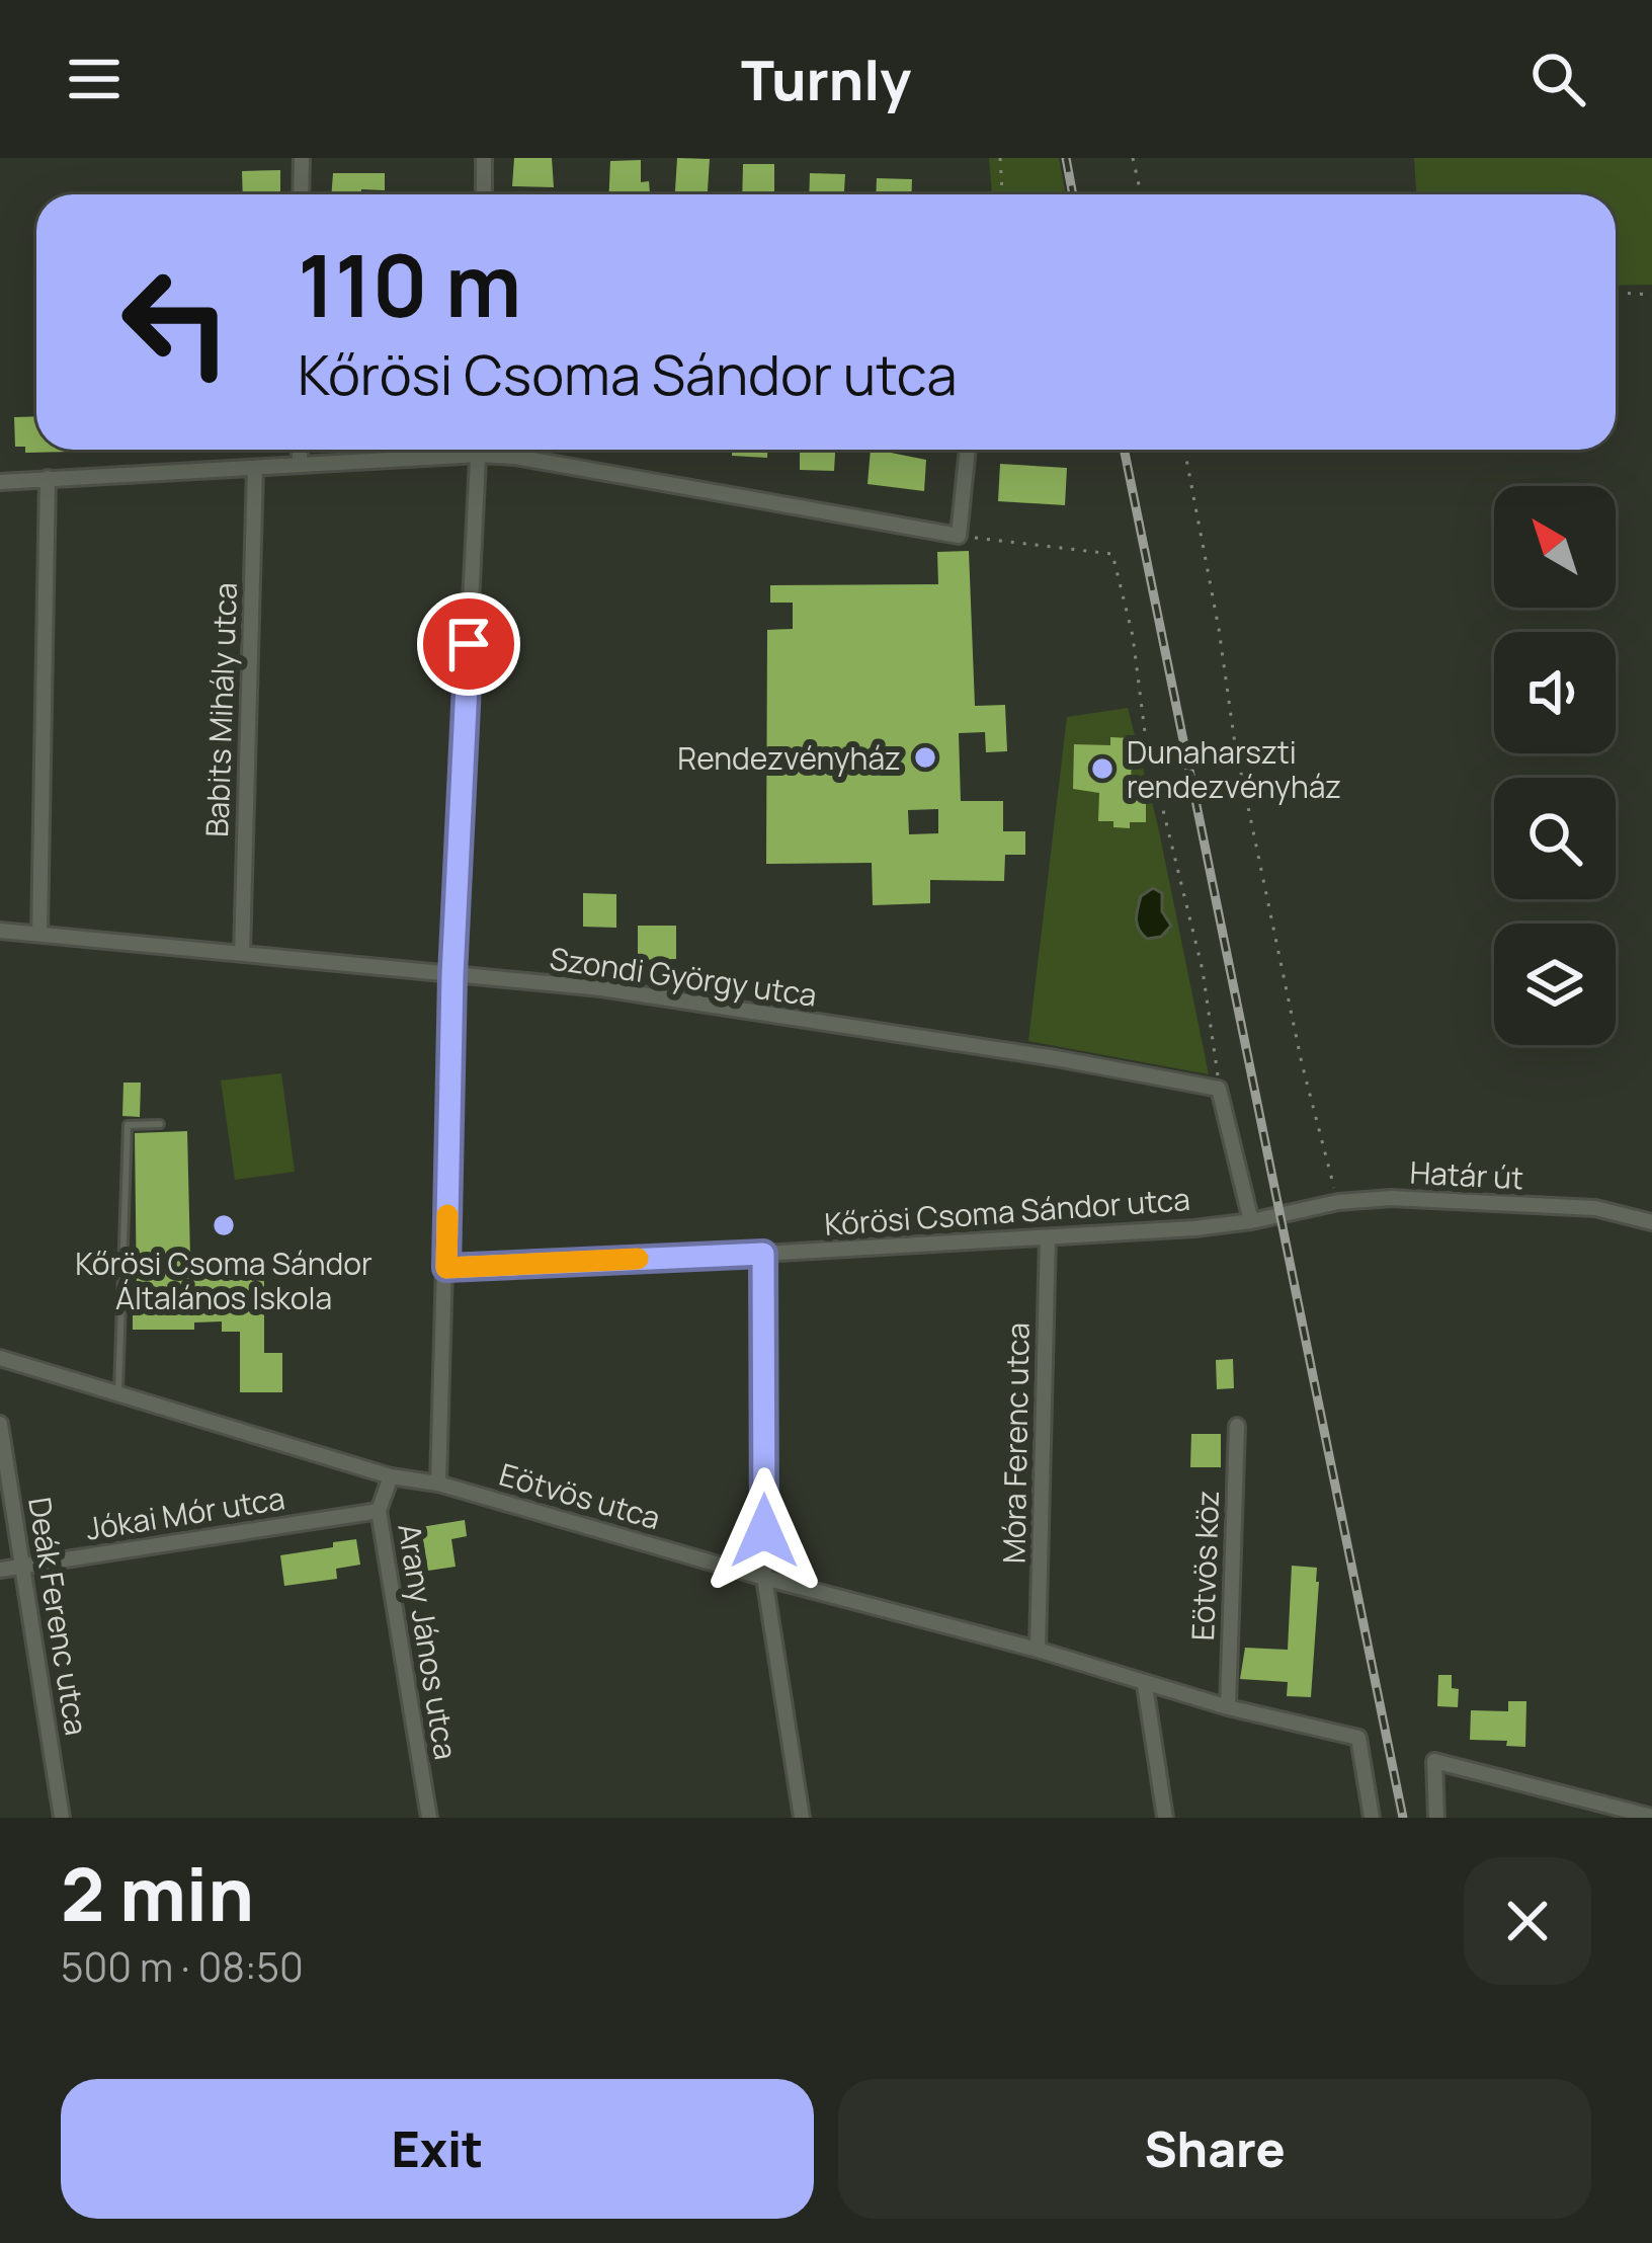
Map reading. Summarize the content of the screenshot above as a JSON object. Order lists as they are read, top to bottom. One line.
{"streets":{"street":["Babits Mihály utca","Szondi György utca","Határ út","Kőrösi Csoma Sándor utca","Móra Ferenc utca","Eötvös utca","Jókai Mór utca","Eötvös köz","Deák Ferenc utca","Arany János utca"]},"crossings":[["Babits Mihály utca","Szondi György utca"],["Határ út","Kőrösi Csoma Sándor utca"],["Kőrösi Csoma Sándor utca","Móra Ferenc utca"],["Móra Ferenc utca","Eötvös utca"],["Eötvös utca","Eötvös köz"],["Eötvös utca","Arany János utca"],["Jókai Mór utca","Deák Ferenc utca"],["Jókai Mór utca","Arany János utca"]],"places":["Rendezvényház","Dunaharszti rendezvényház","Kőrösi Csoma Sándor Általános Iskola"],"north":"top left","page":{"header":"Turnly","turn":["110 m","Kőrösi Csoma Sándor utca"],"heading":["2 min","500 m · 08:50"],"buttons":["Exit","Share"]}}
